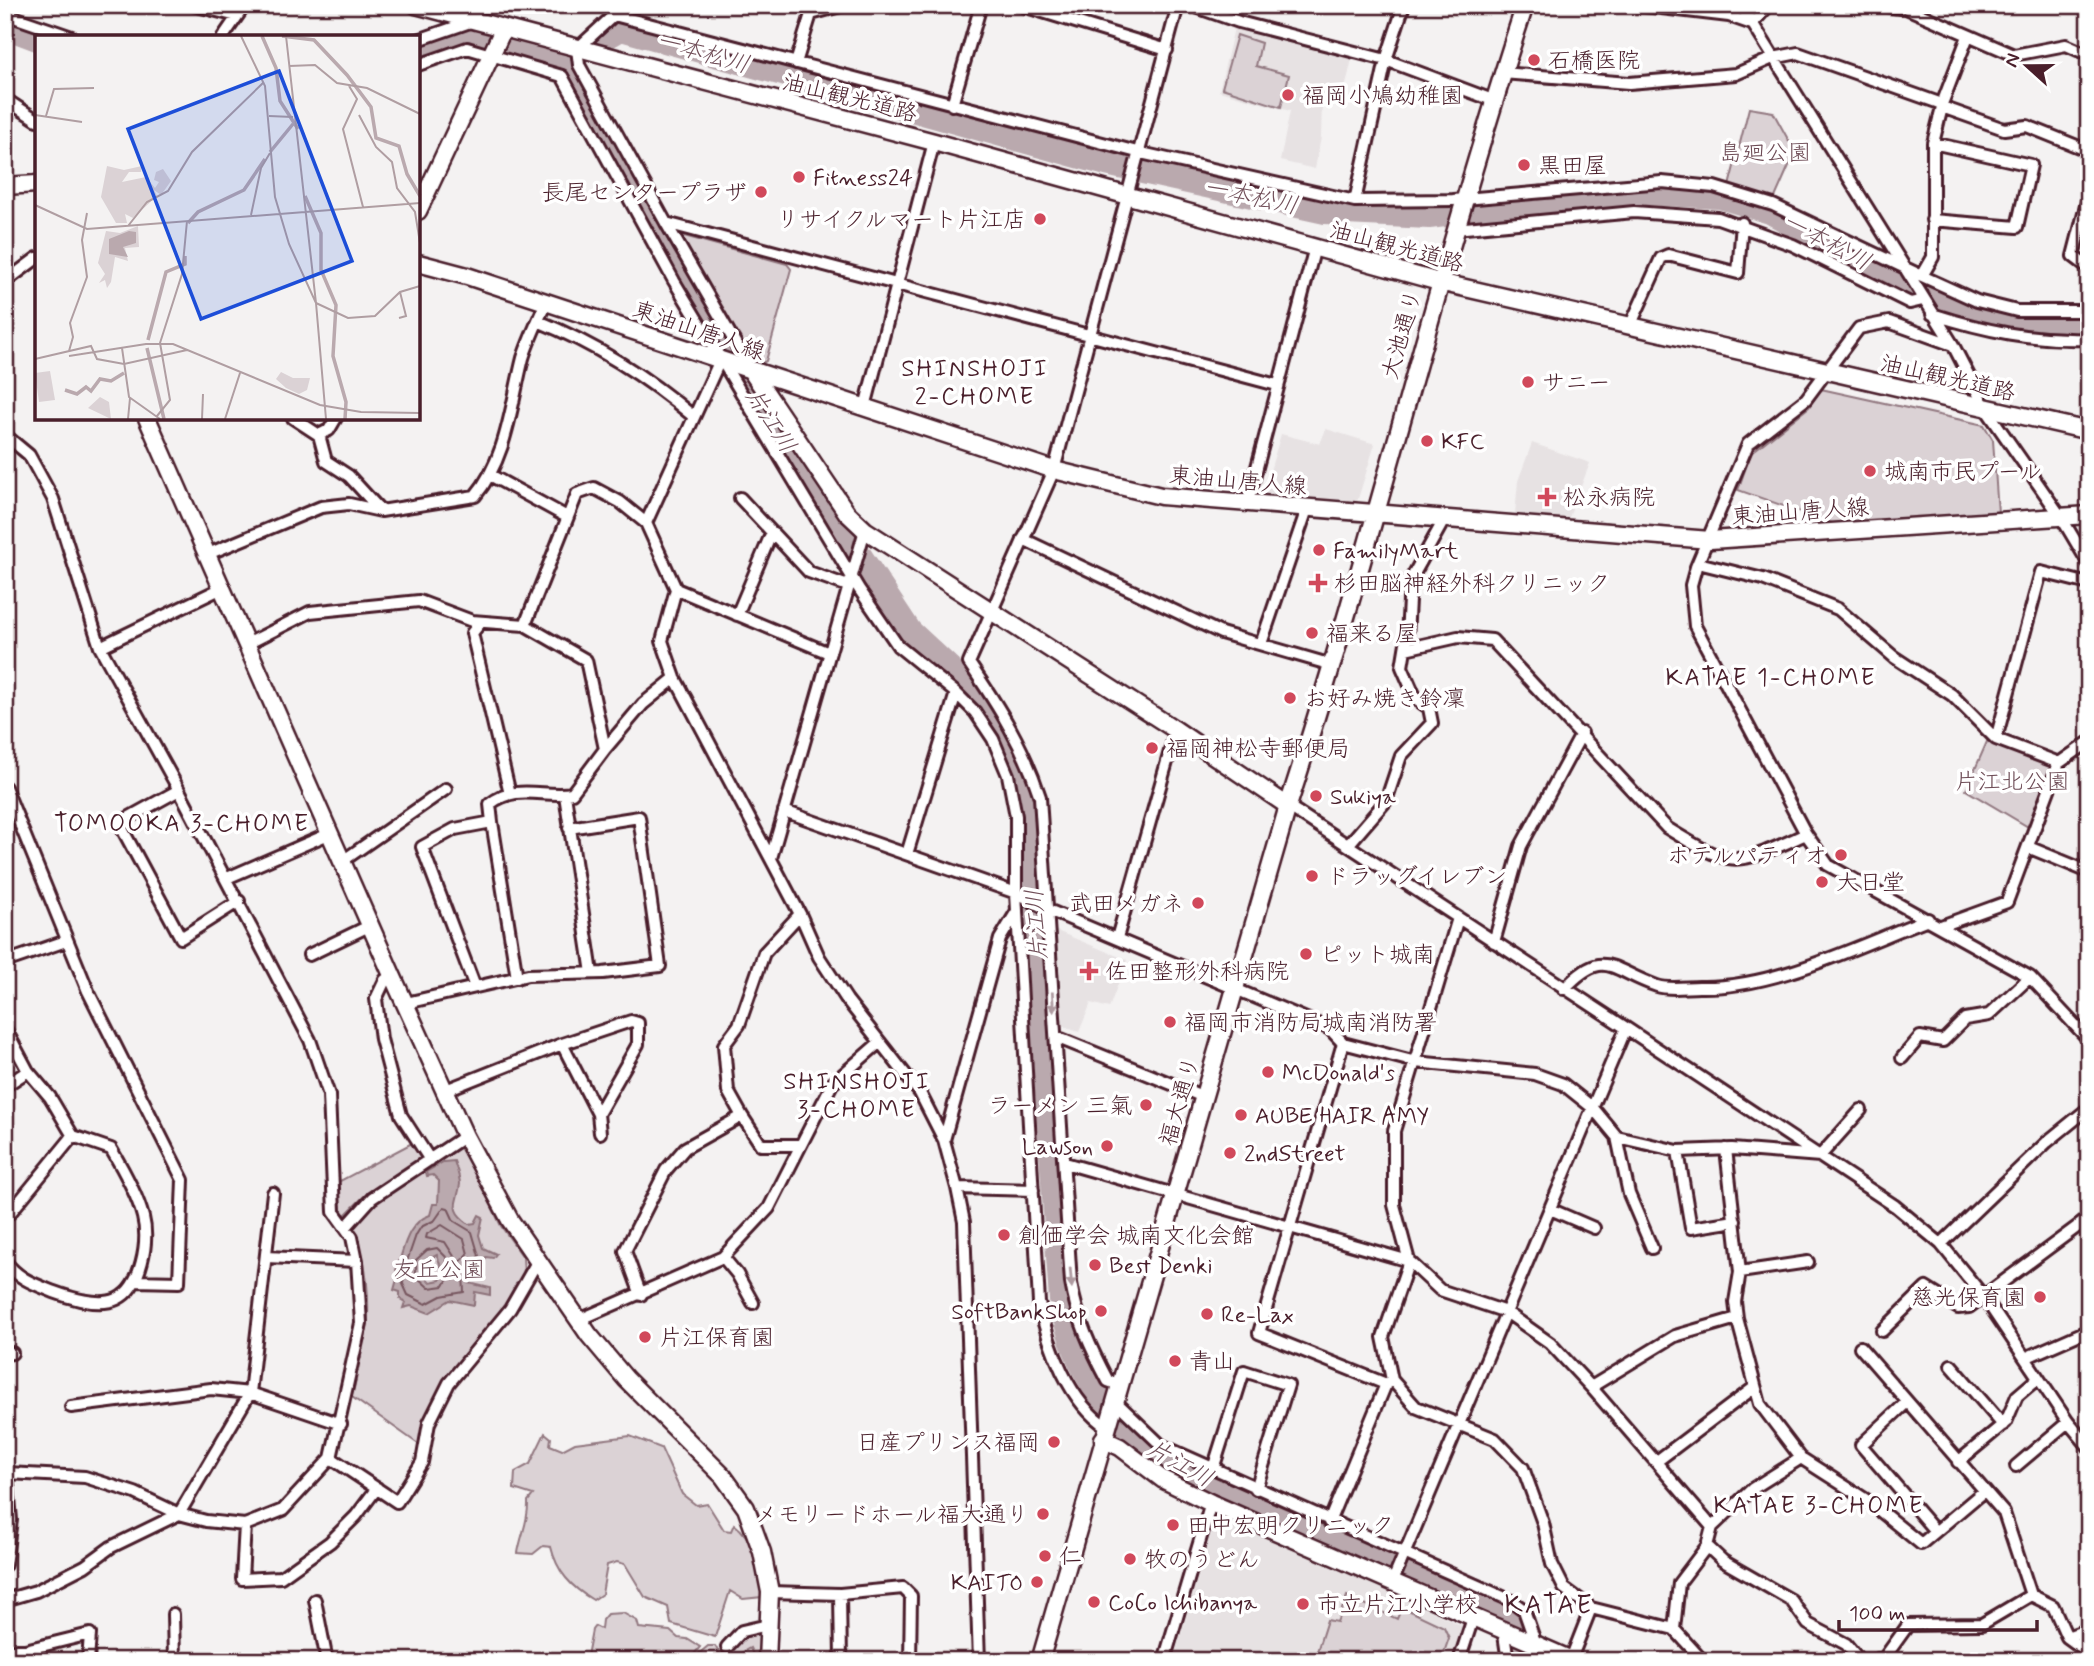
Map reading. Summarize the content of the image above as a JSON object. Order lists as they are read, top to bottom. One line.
{"streets":{"street":["油山観光道路","東油山唐人線","大池通り","福大通り"]},"crossings":[["油山観光道路","大池通り"],["東油山唐人線","大池通り"],["東油山唐人線","福大通り"],["大池通り","福大通り"]],"districts":["SHINSHOJI 2-CHOME","KATAE 1-CHOME","TOMOOKA 3-CHOME","SHINSHOJI 3-CHOME","KATAE 3-CHOME","KATAE"],"water":["一本松川","片江川"],"parks":["島廻公園","片江北公園","友丘公園"],"places":{"other":["石橋医院","福岡小鳩幼稚園","黒田屋","Fitness24","長尾センタープラザ","リサイクルマート片江店","サニー","KFC","城南市民プール","FamilyMart","福来る屋","お好み焼き鈴凜","福岡神松寺郵便局","Sukiya","ホテルパティオ","ドラッグイレブン","大日堂","武田メガネ","ピット城南","福岡市消防局城南消防署","McDonald's","ラーメン 三氣","AUBE HAIR AMY","Lawson","2ndStreet","創価学会 城南文化会館","Best Denki","慈光保育園","SoftBankShop","Re-Lax","片江保育園","青山","日産プリンス福岡","メモリードホール福大通り","田中宏明クリニック","仁","牧のうどん","KAITO","CoCo Ichibanya","市立片江小学校"],"health":["松永病院","杉田脳神経外科クリニック","佐田整形外科病院"]},"scale_bar":"100 m","north":"left"}
